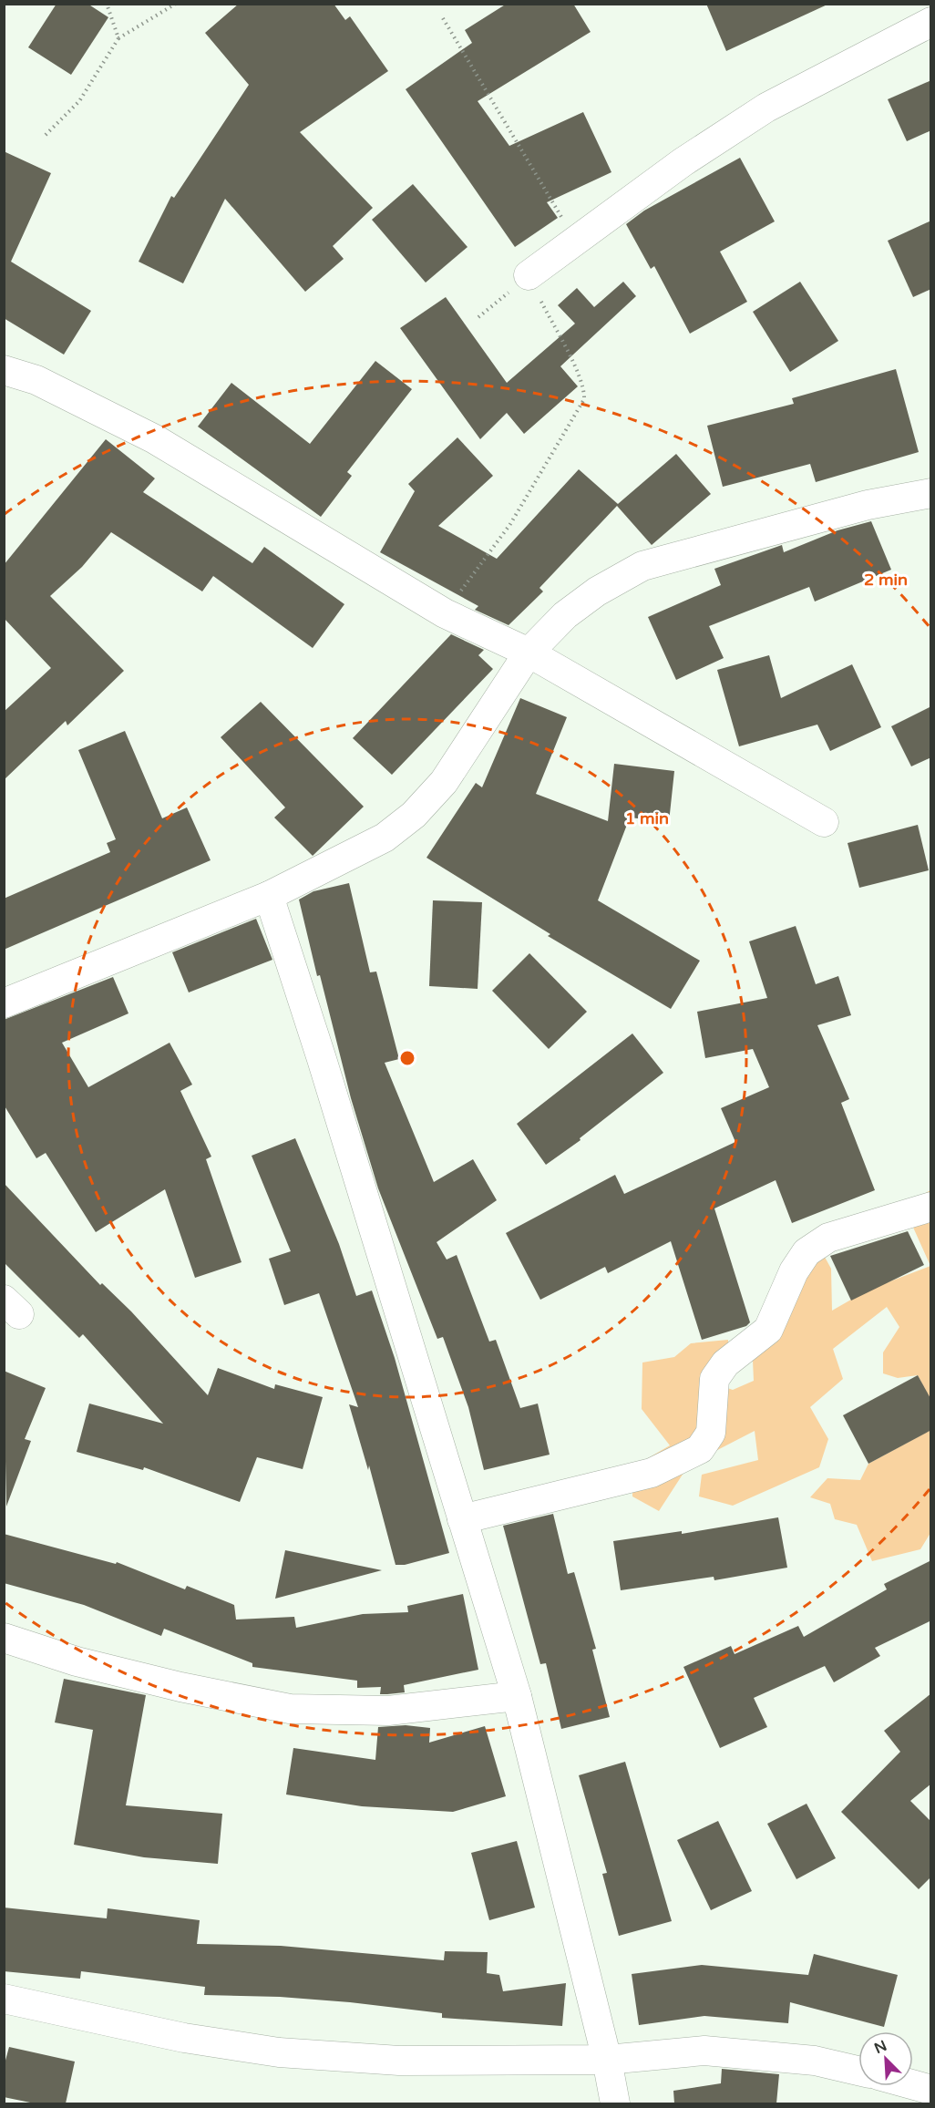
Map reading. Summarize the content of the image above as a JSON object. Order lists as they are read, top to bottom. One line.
{"north":"top left","rings":["2 min","1 min"]}
